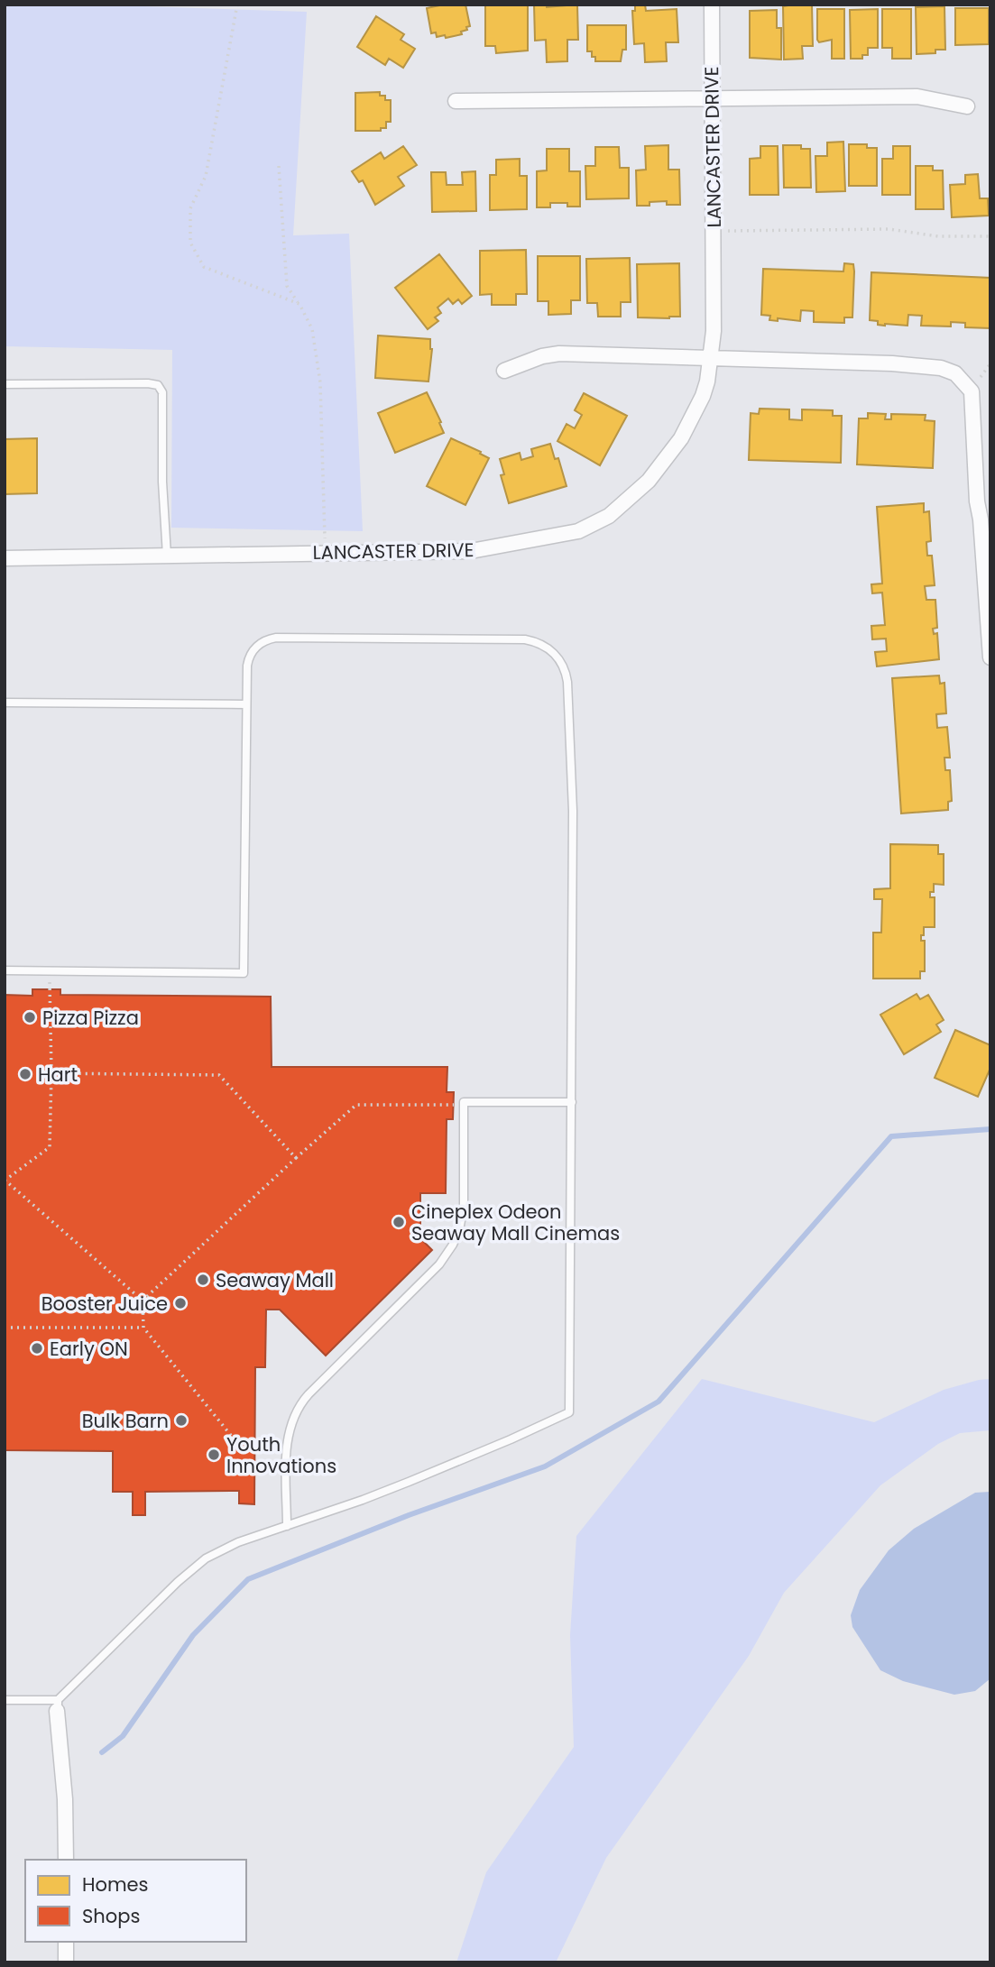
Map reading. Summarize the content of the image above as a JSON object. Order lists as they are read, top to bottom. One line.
{"streets":{"street":["LANCASTER DRIVE"]},"places":["Pizza Pizza","Hart","Cineplex Odeon Seaway Mall Cinemas","Seaway Mall","Booster Juice","Early ON","Bulk Barn","Youth Innovations"],"legend":["Homes","Shops"]}
